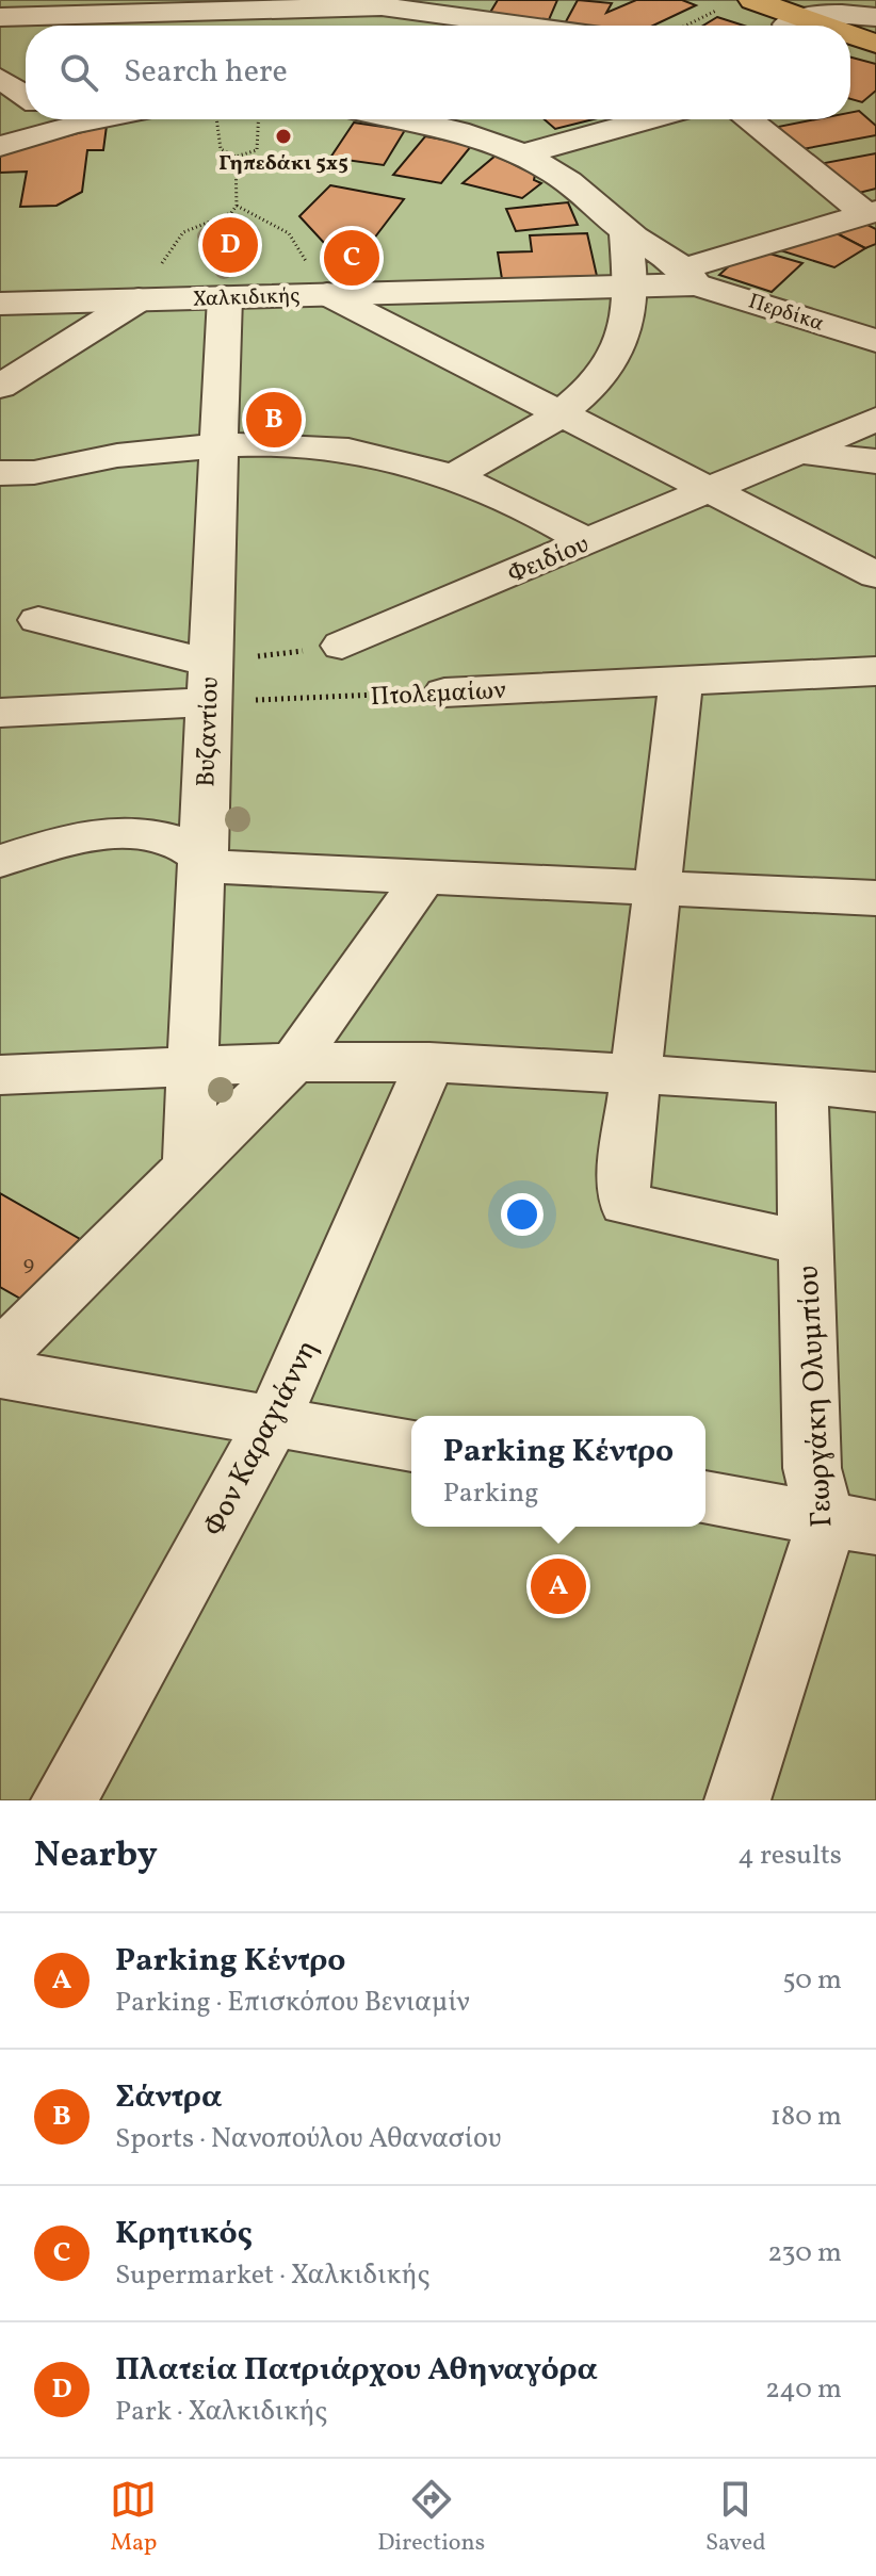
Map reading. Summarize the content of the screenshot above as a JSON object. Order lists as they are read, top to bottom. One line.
{"streets":{"street":["Χαλκιδικής","Περδίκα","Φειδίου","Πτολεμαίων","Βυζαντίου","Γεωργάκη Ολυμπίου","Φον Καραγιάννη"]},"crossings":[["Χαλκιδικής","Περδίκα"],["Χαλκιδικής","Βυζαντίου"],["Πτολεμαίων","Βυζαντίου"]],"places":["Γηπεδάκι 5x5"],"house_numbers":["9"],"page":{"search":"Search here","pins":["D","C","B","A"],"popup":["Parking Κέντρο","Parking"],"heading":["Nearby","4 results"],"list":[{"mark":"A","name":"Parking Κέντρο","note":"Parking · Επισκόπου Βενιαμίν","value":"50 m"},{"mark":"B","name":"Σάντρα","note":"Sports · Νανοπούλου Αθανασίου","value":"180 m"},{"mark":"C","name":"Κρητικός","note":"Supermarket · Χαλκιδικής","value":"230 m"},{"mark":"D","name":"Πλατεία Πατριάρχου Αθηναγόρα","note":"Park · Χαλκιδικής","value":"240 m"}],"nav":["Map","Directions","Saved"]}}
